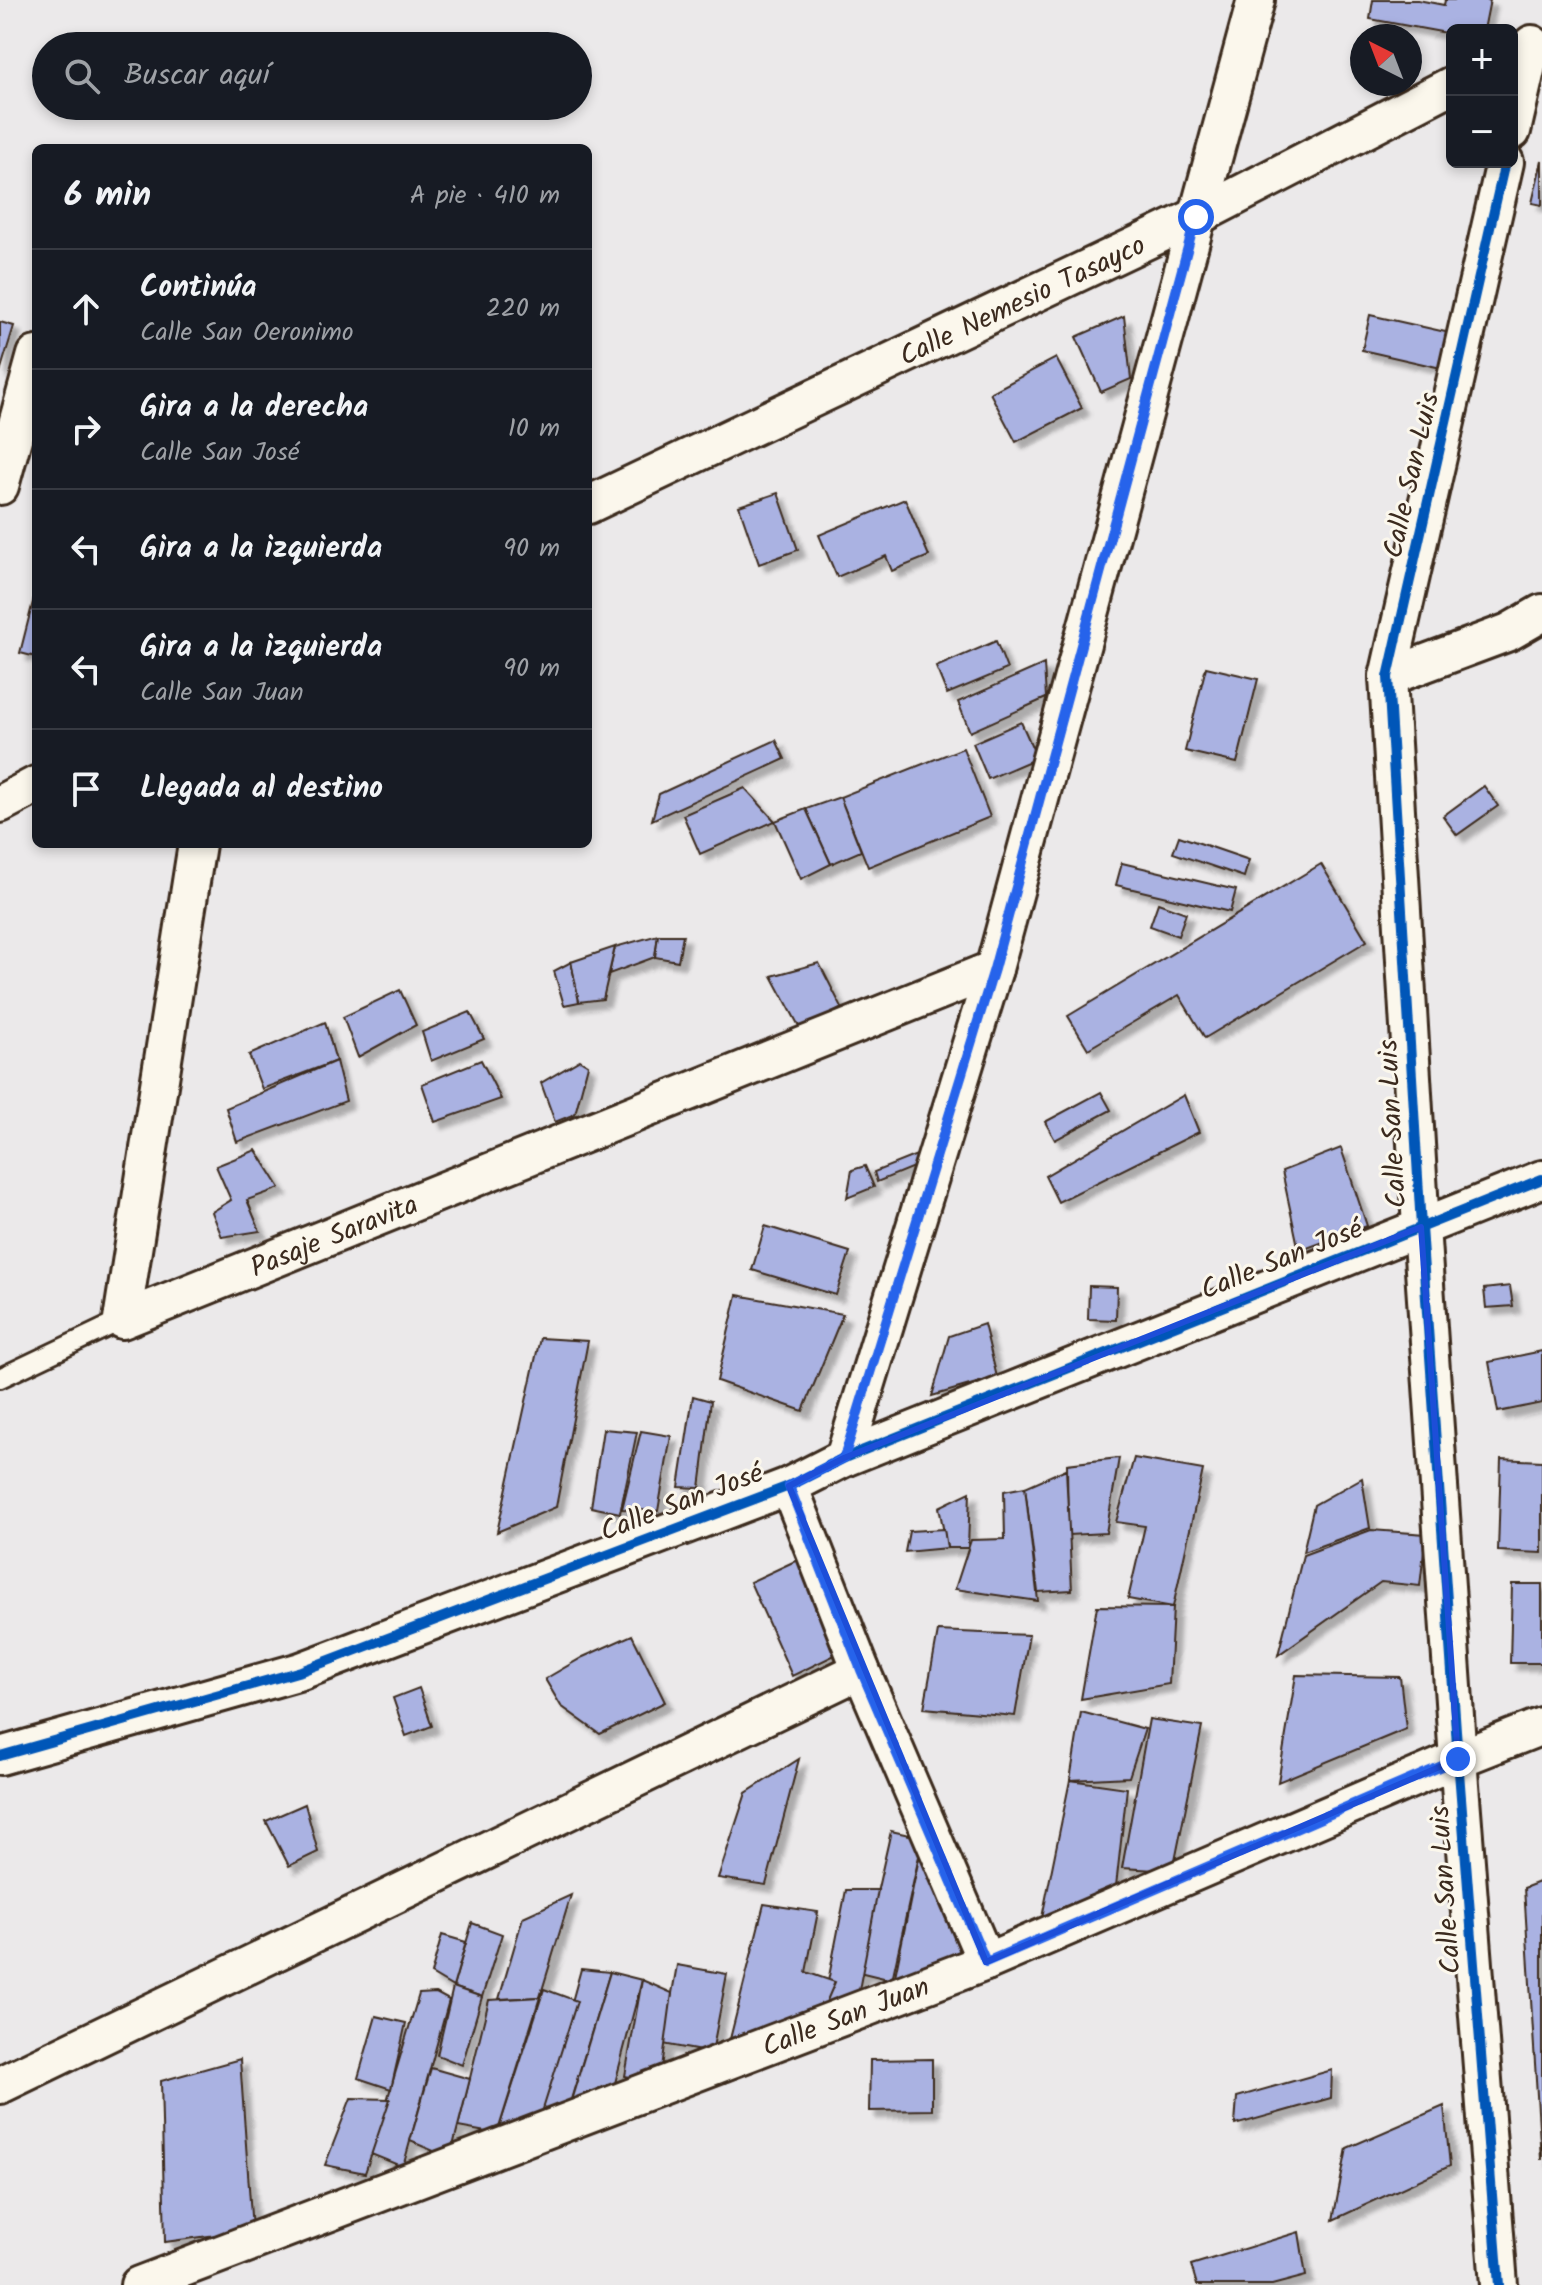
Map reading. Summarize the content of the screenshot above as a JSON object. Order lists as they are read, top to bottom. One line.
{"streets":{"street":["Calle Nemesio Tasayco","Calle San Luis","Pasaje Saravita","Calle San José","Calle San Juan"]},"crossings":[["Calle San Luis","Calle San José"],["Calle San Luis","Calle San Juan"]],"north":"top left","page":{"map_buttons":["+","−"],"search":"Buscar aquí","heading":["6 min","A pie · 410 m"],"list":[["Continúa","Calle San Oeronimo","220 m"],["Gira a la derecha","Calle San José","10 m"],["Gira a la izquierda","90 m"],["Gira a la izquierda","Calle San Juan","90 m"],"Llegada al destino"]}}
